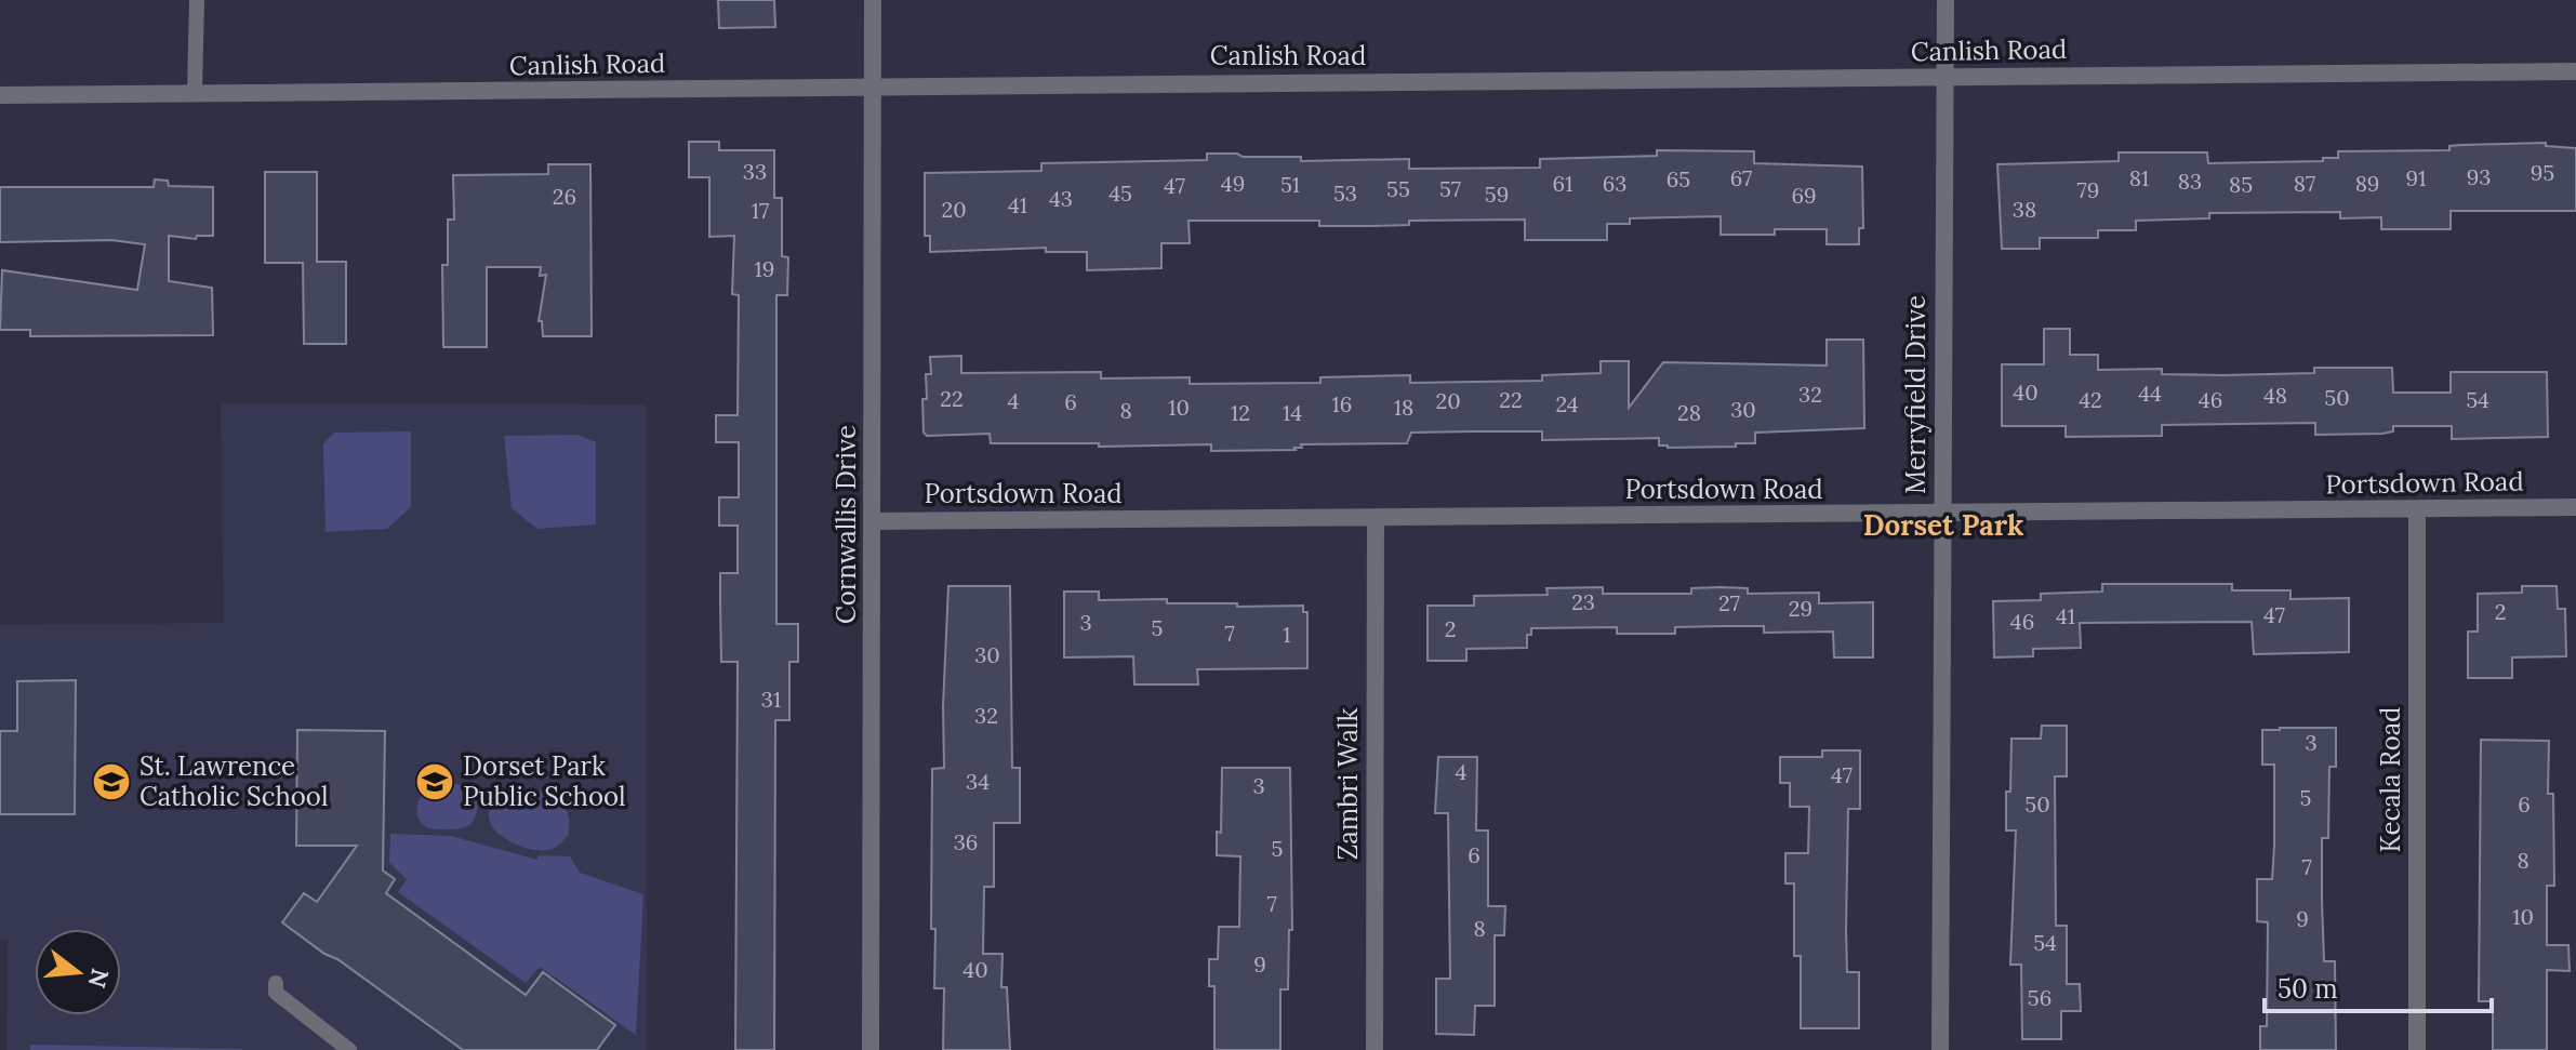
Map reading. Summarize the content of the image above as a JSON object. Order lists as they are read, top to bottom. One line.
{"streets":{"street":["Canlish Road","Merryfield Drive","Portsdown Road","Cornwallis Drive","Kecala Road","Zambri Walk"]},"crossings":[["Canlish Road","Merryfield Drive"],["Canlish Road","Cornwallis Drive"],["Merryfield Drive","Portsdown Road"],["Portsdown Road","Cornwallis Drive"],["Portsdown Road","Kecala Road"],["Portsdown Road","Zambri Walk"]],"districts":["Dorset Park"],"places":{"school or university":["St. Lawrence Catholic School","Dorset Park Public School"]},"house_numbers":["33","95","93","67","81","91","65","83","49","61","63","87","89","51","85","47","55","57","79","45","53","59","69","26","43","41","20","38","17","19","40","44","32","48","50","22","22","42","46","54","4","20","6","16","24","10","18","30","8","12","14","28","23","27","29","2","47","41","46","3","5","2","7","1","30","31","32","3","4","47","34","3","5","50","6","36","5","6","8","7","7","10","9","8","54","9","40","56"],"scale_bar":"50 m","north":"right"}
